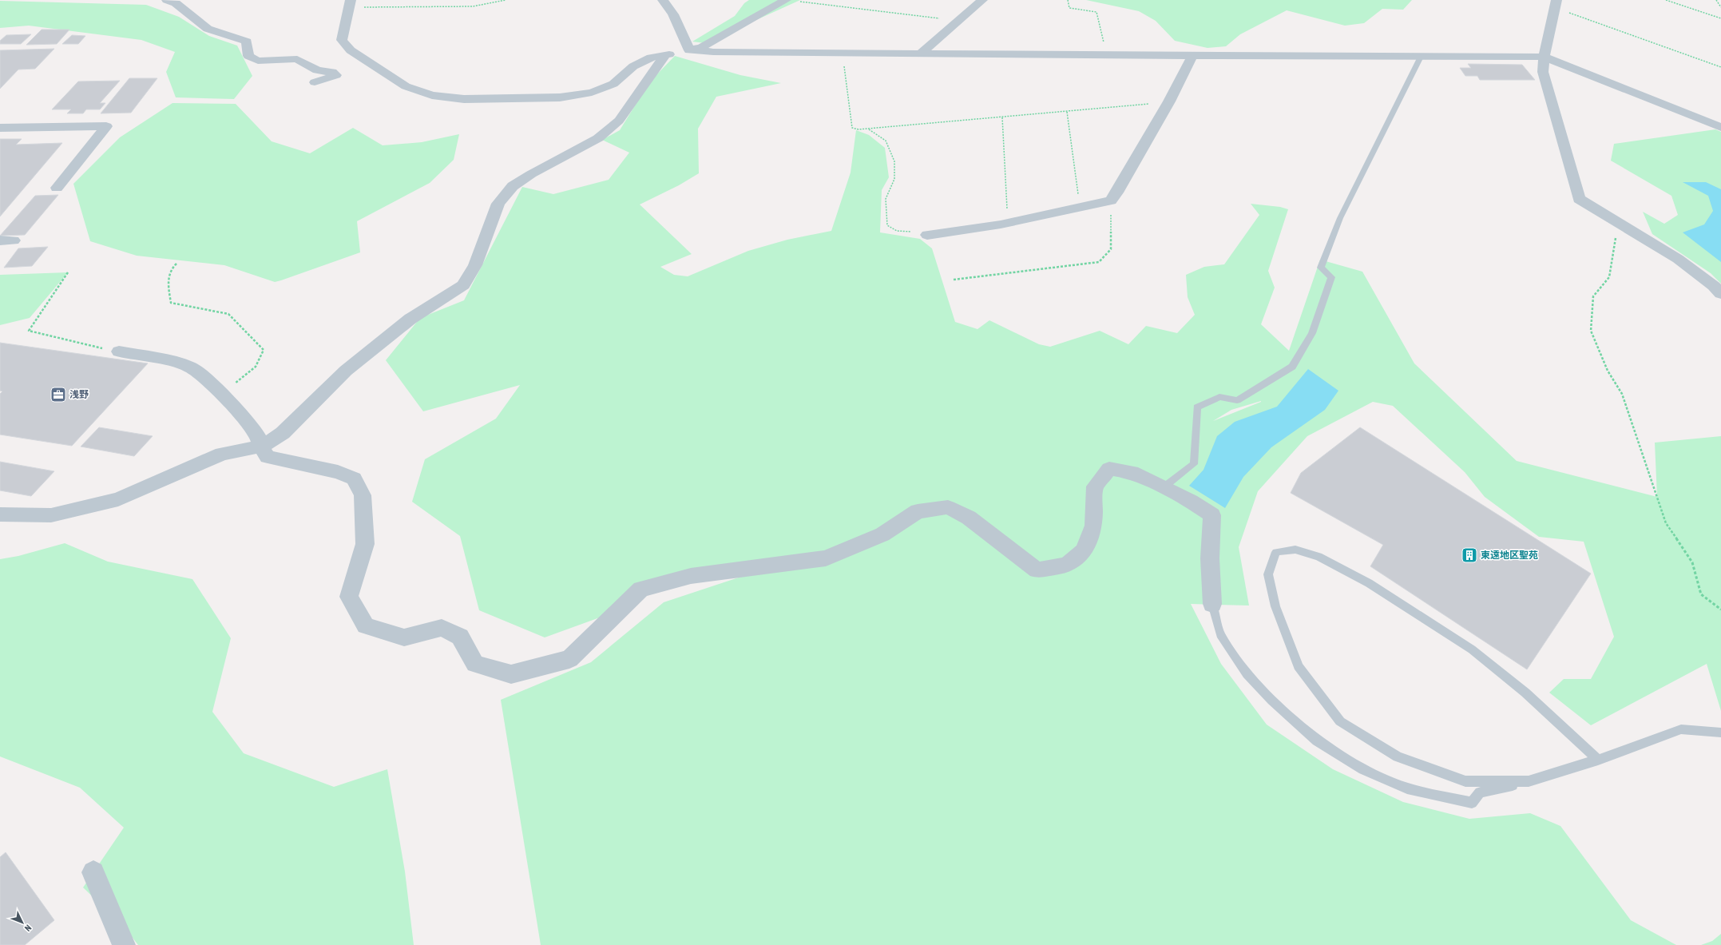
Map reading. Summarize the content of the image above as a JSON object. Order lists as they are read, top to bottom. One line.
{"places":{"office":["浅野"],"building":["東遠地区聖苑"]},"north":"bottom right"}
